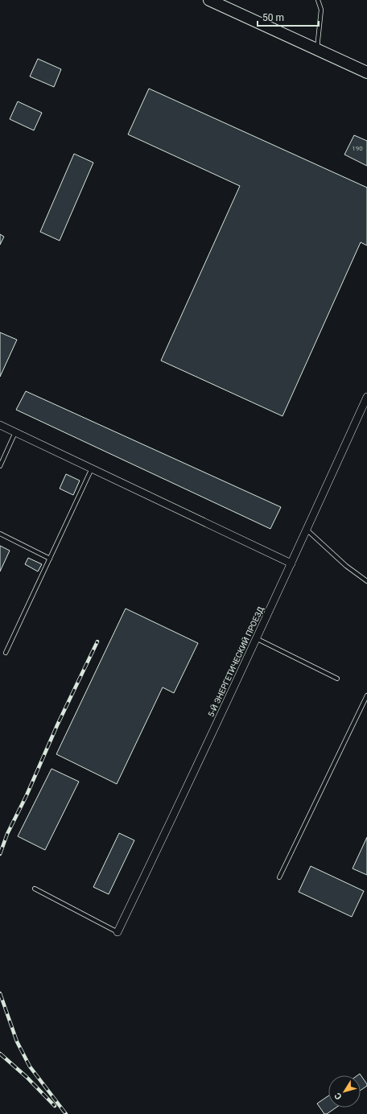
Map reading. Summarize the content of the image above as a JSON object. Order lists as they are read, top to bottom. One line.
{"streets":{"street":["5-Й ЭНЕРГЕТИЧЕСКИЙ ПРОЕЗД"]},"house_numbers":["190"],"scale_bar":"50 m","north":"bottom left"}
